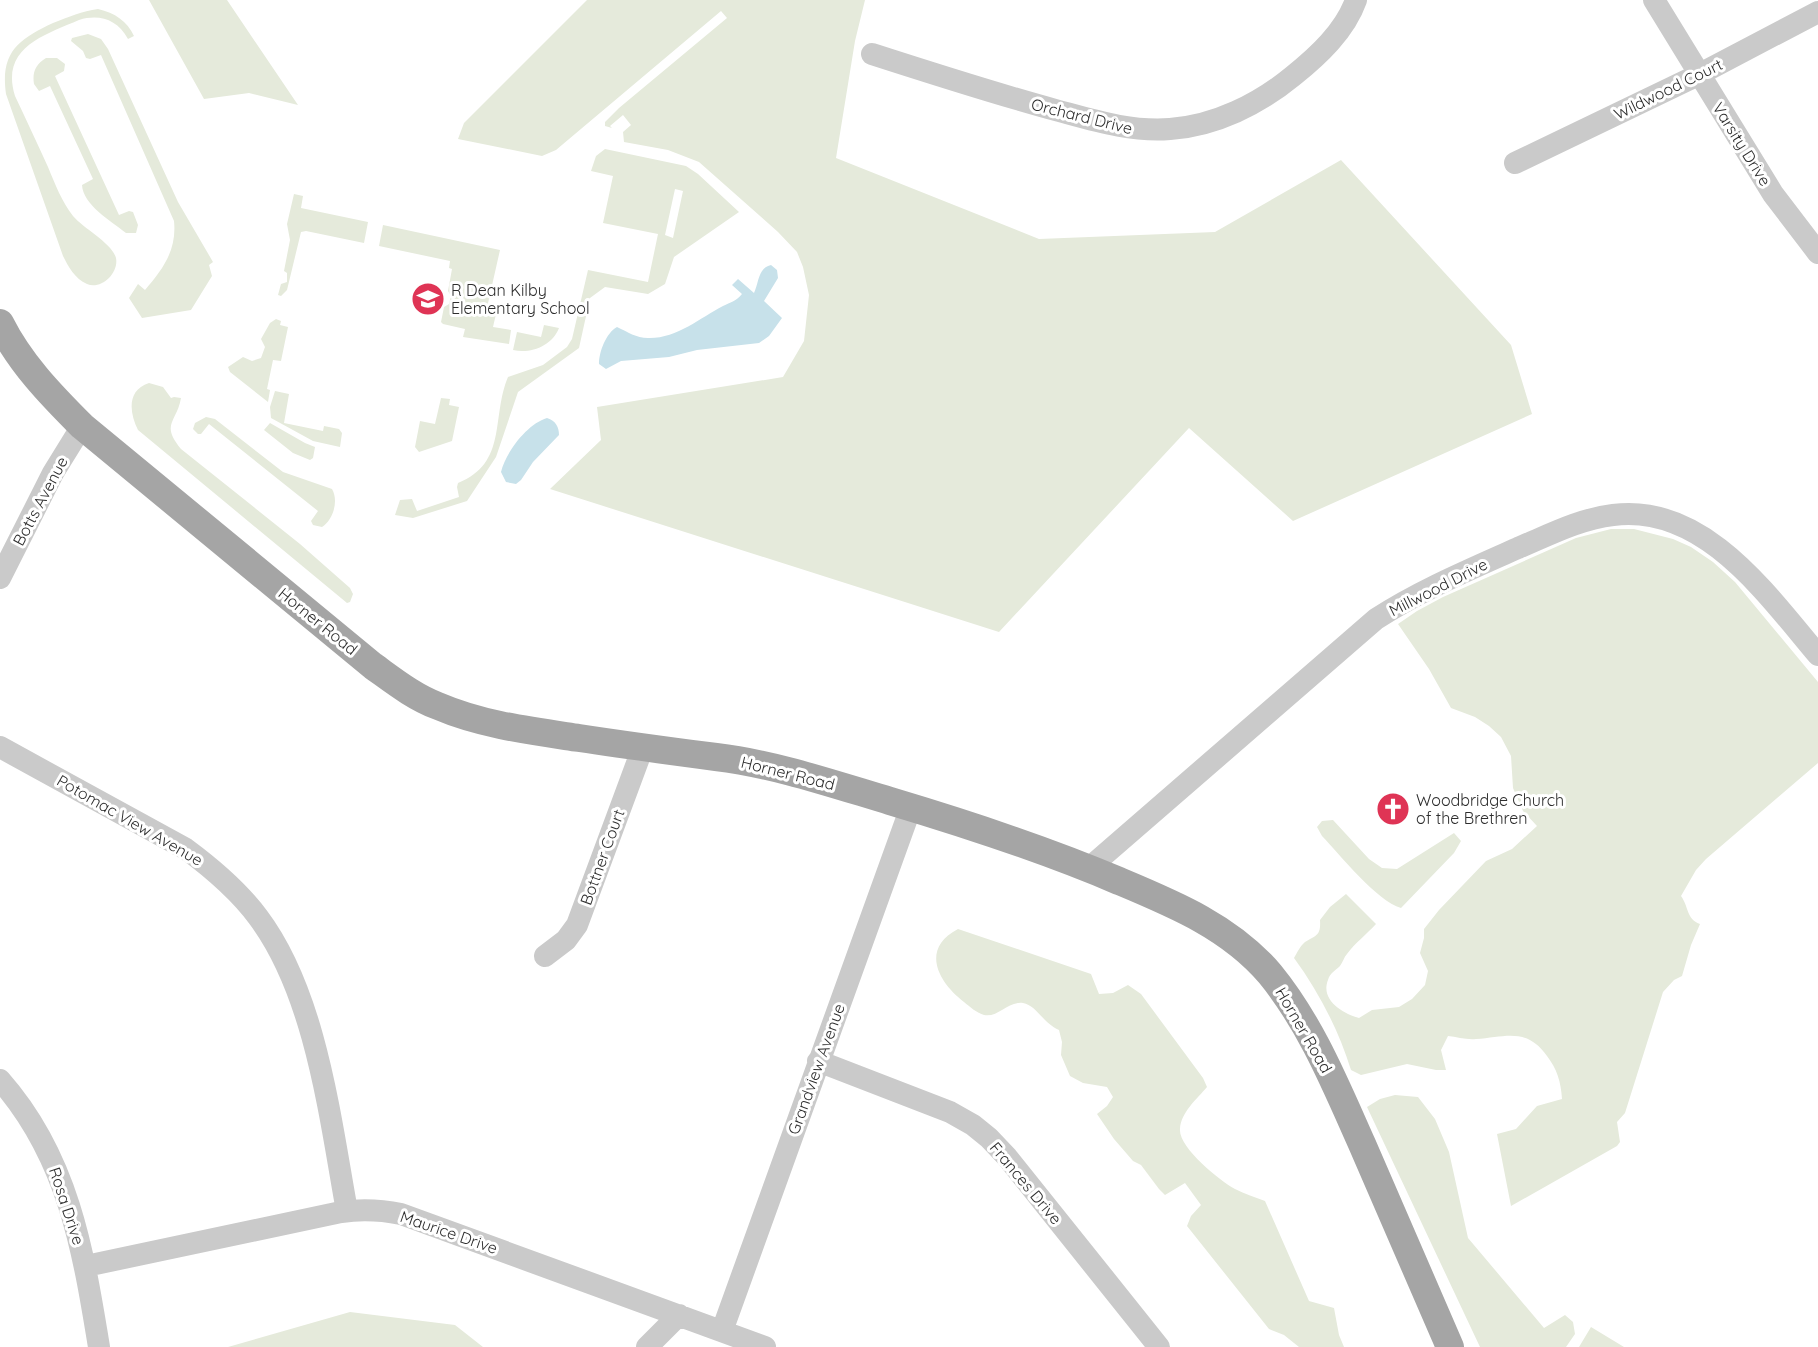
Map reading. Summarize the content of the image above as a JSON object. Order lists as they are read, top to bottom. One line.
{"streets":{"main road":["Horner Road"],"street":["Wildwood Court","Orchard Drive","Varsity Drive","Botts Avenue","Millwood Drive","Potomac View Avenue","Bottner Court","Grandview Avenue","Frances Drive","Rosa Drive","Maurice Drive"]},"crossings":[["Wildwood Court","Varsity Drive"],["Botts Avenue","Horner Road"],["Millwood Drive","Horner Road"],["Horner Road","Bottner Court"],["Horner Road","Grandview Avenue"],["Potomac View Avenue","Maurice Drive"],["Grandview Avenue","Frances Drive"],["Grandview Avenue","Maurice Drive"],["Rosa Drive","Maurice Drive"]],"places":{"school or university":["R Dean Kilby Elementary School"],"church":["Woodbridge Church of the Brethren"]}}
